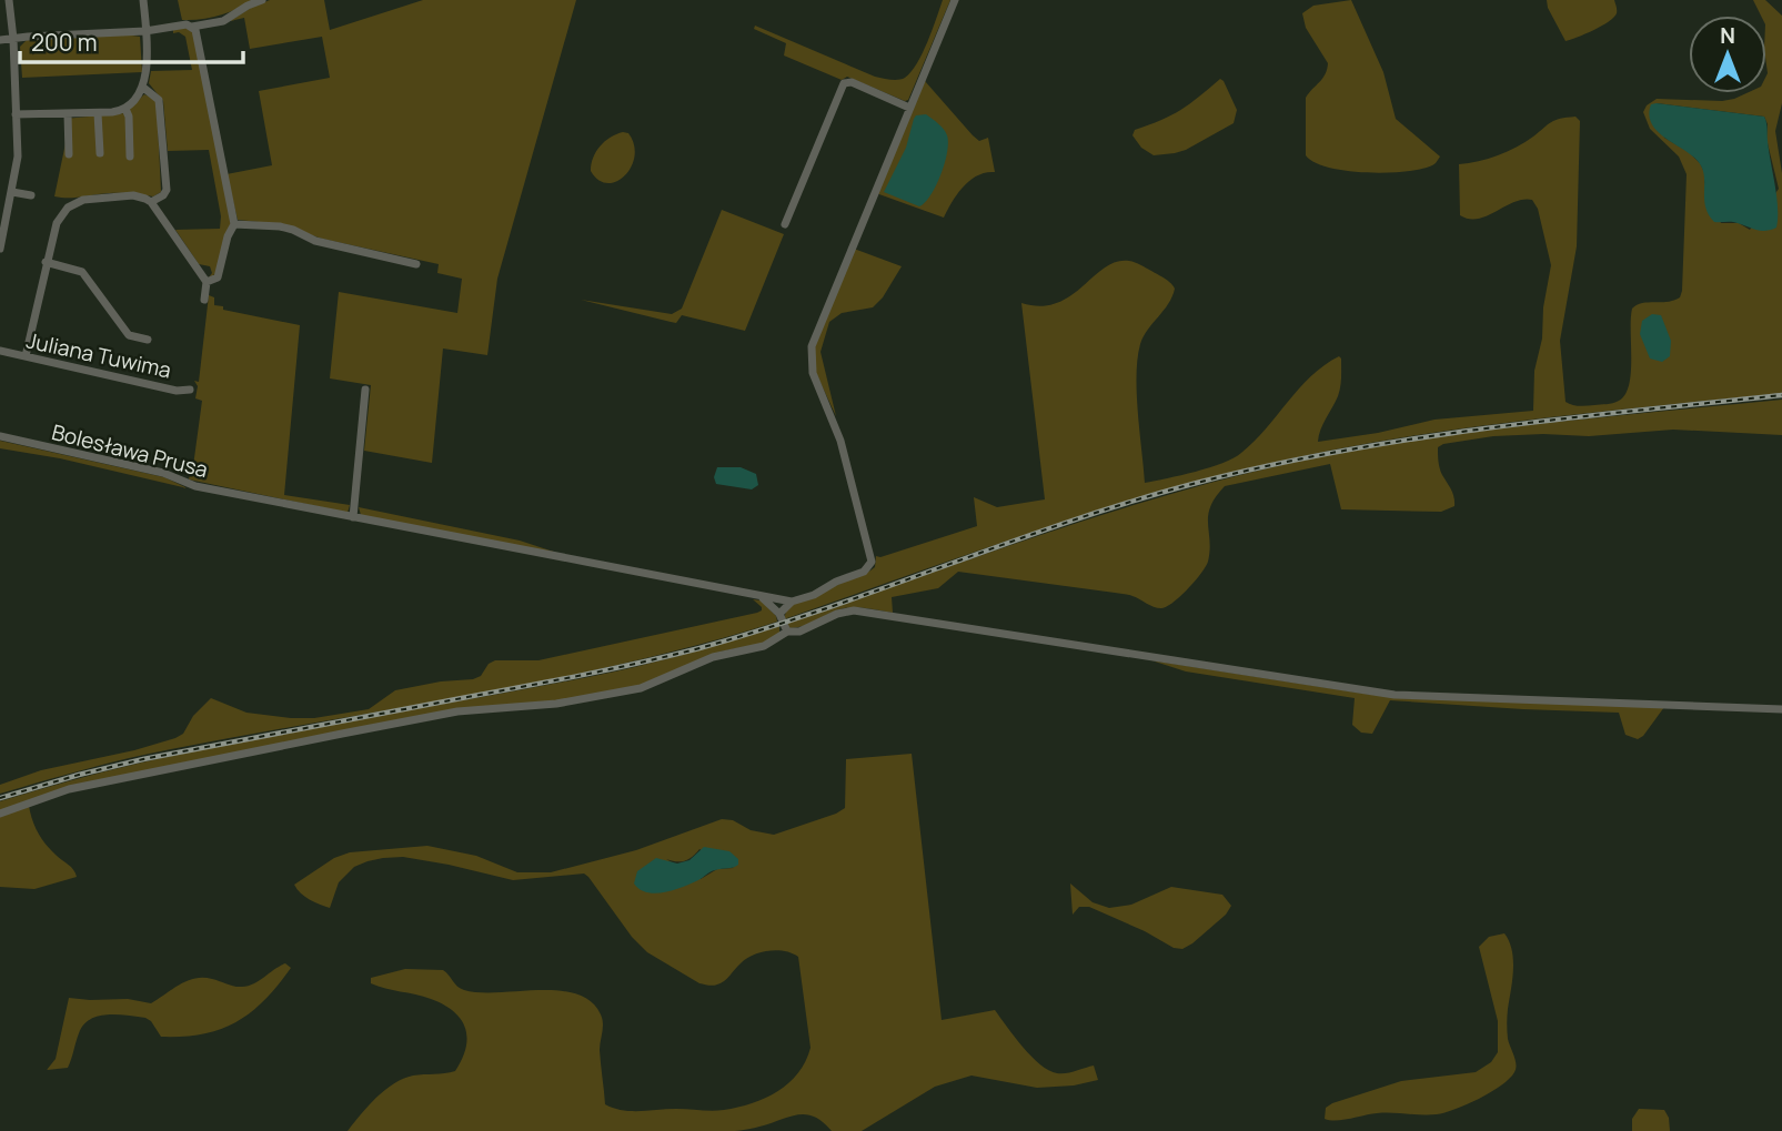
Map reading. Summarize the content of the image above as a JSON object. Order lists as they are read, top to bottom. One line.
{"streets":{"street":["Juliana Tuwima","Bolesława Prusa"]},"scale_bar":"200 m","north":"top"}
